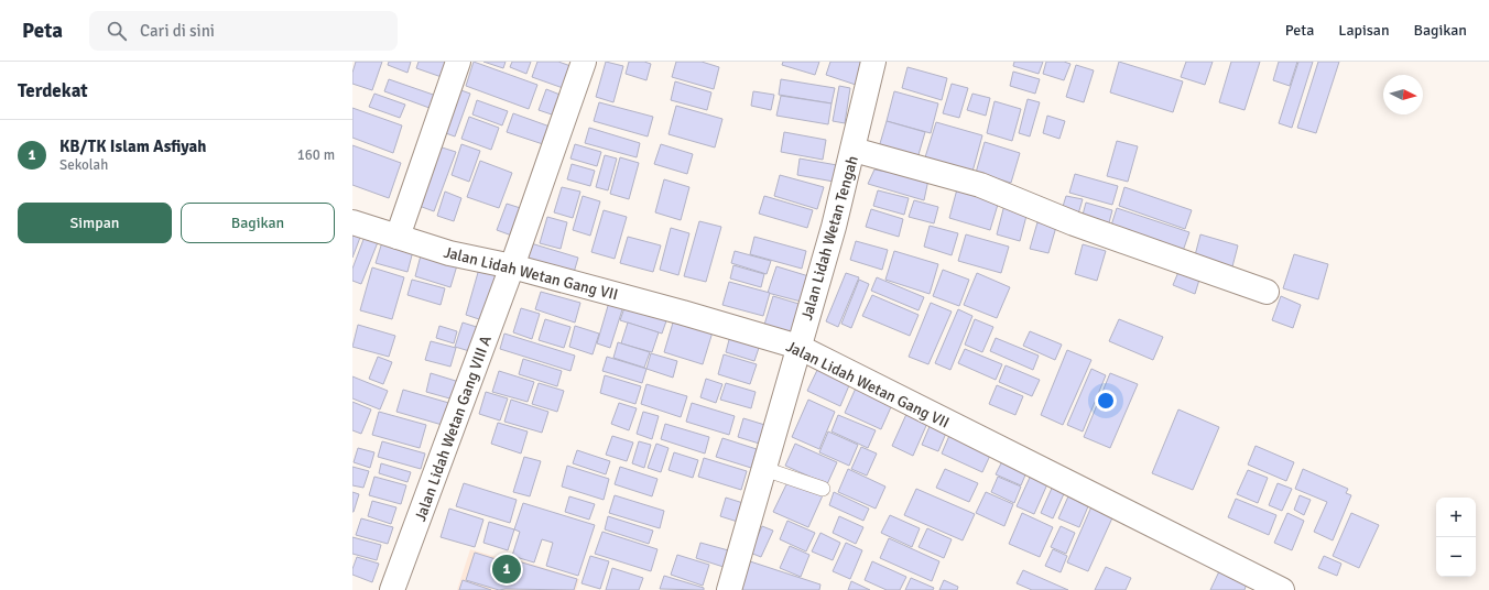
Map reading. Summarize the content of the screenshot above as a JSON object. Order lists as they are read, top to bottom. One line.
{"streets":{"street":["Jalan Lidah Wetan Tengah","Jalan Lidah Wetan Gang VII","Jalan Lidah Wetan Gang VIII A"]},"crossings":[["Jalan Lidah Wetan Tengah","Jalan Lidah Wetan Gang VII"],["Jalan Lidah Wetan Gang VII","Jalan Lidah Wetan Gang VIII A"]],"north":"right","page":{"header":"Peta","search":"Cari di sini","nav":["Peta","Lapisan","Bagikan"],"heading":"Terdekat","list":[{"mark":"1","name":"KB/TK Islam Asfiyah","note":"Sekolah","value":"160 m"}],"buttons":["Simpan","Bagikan"],"map_buttons":["+","−"],"pins":"1"}}
